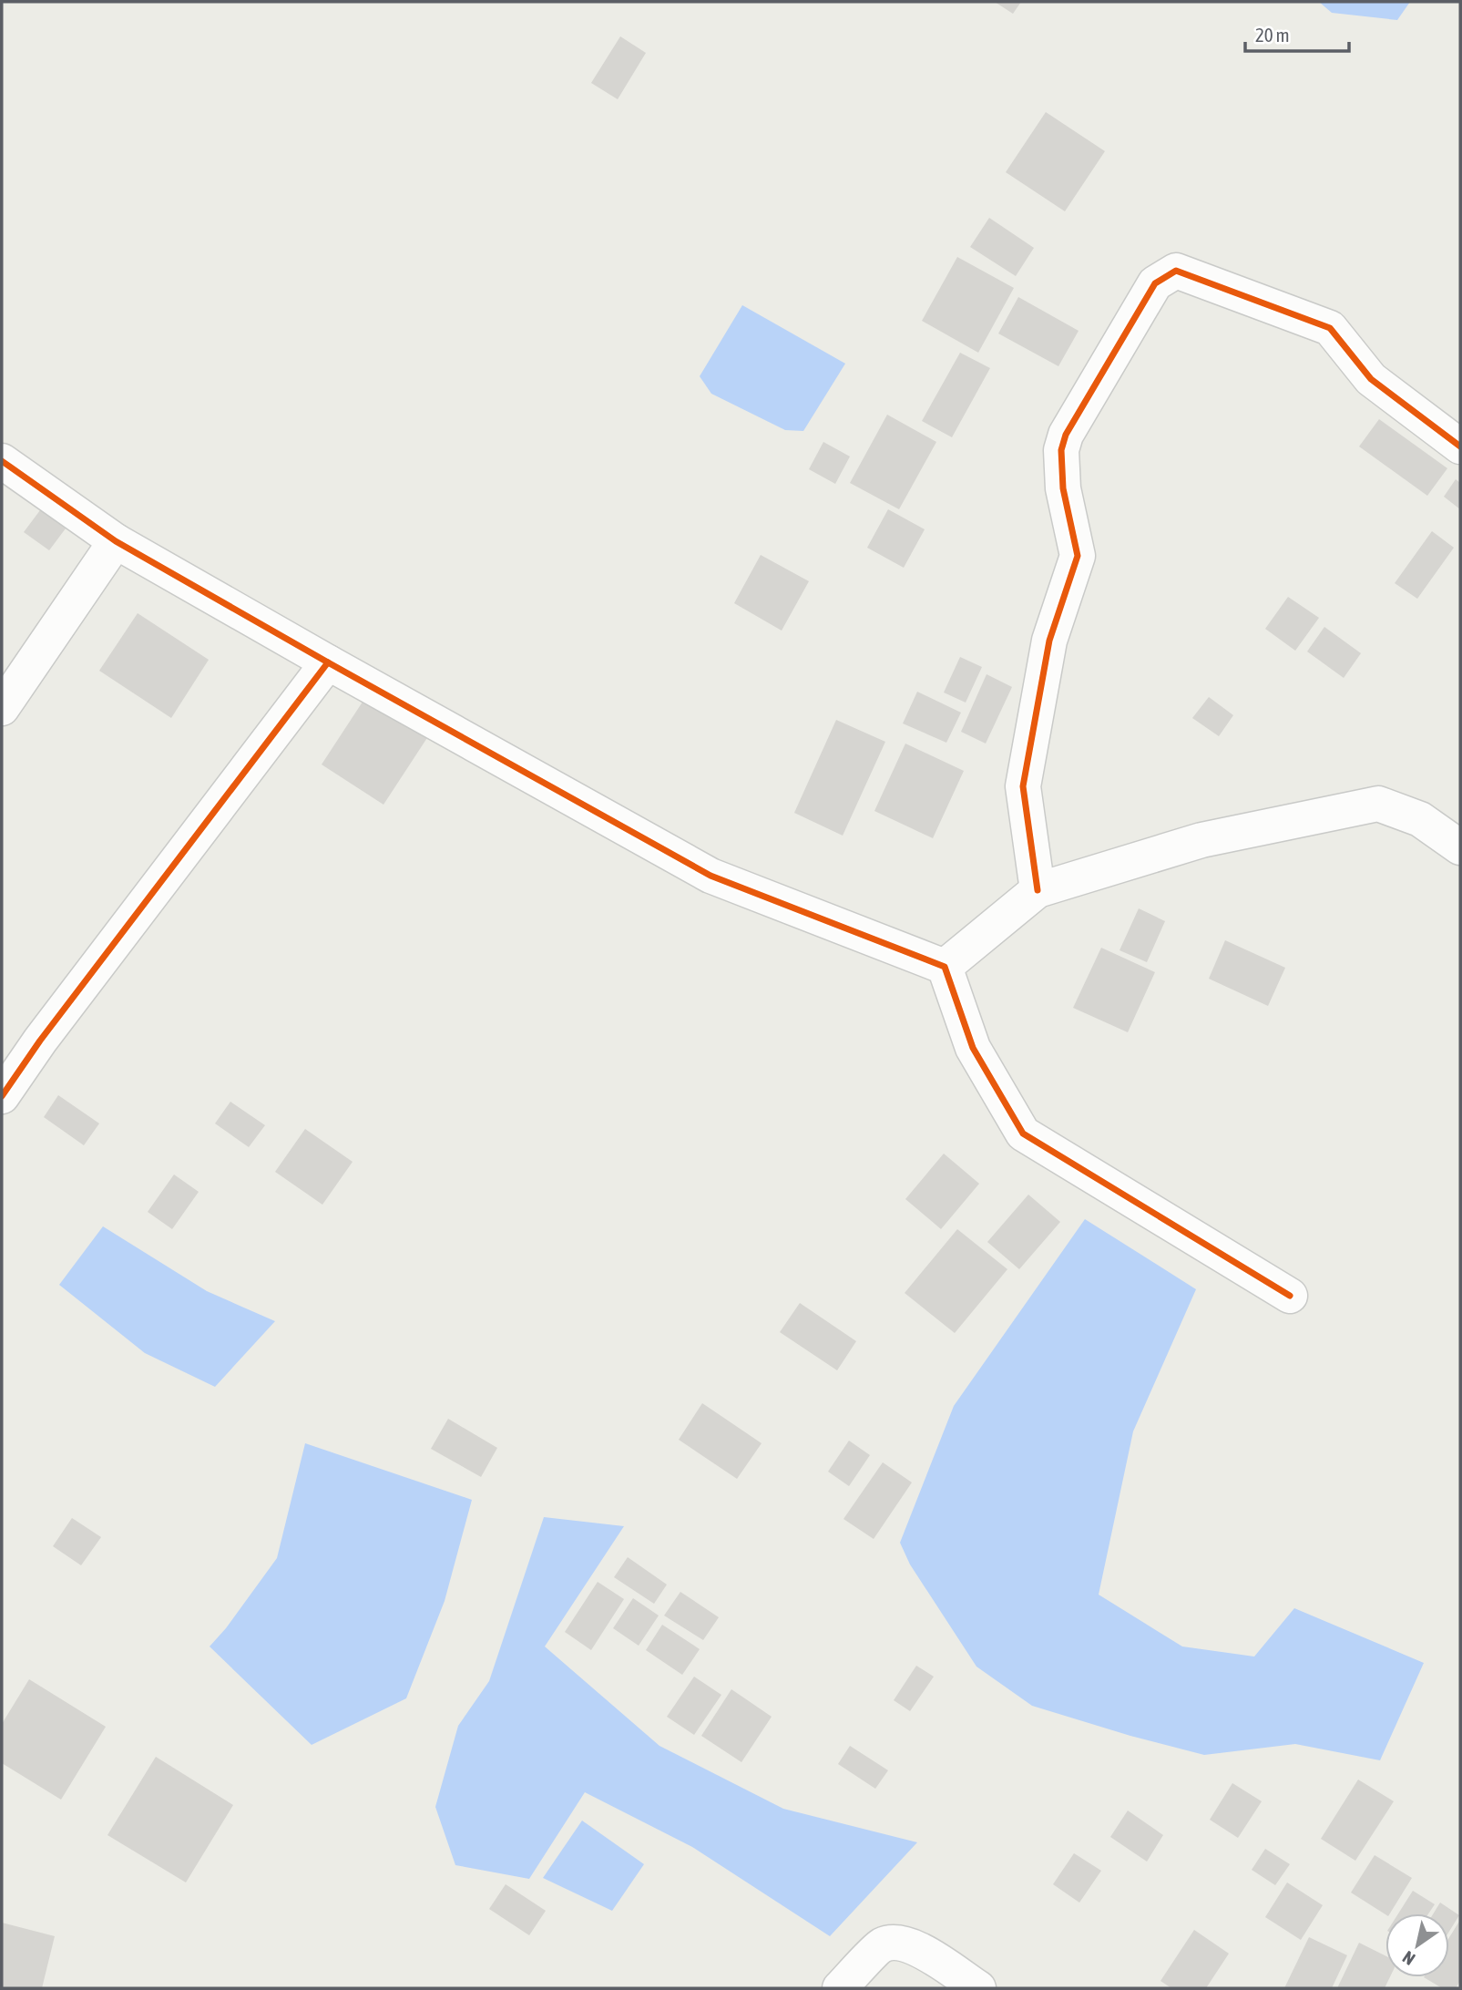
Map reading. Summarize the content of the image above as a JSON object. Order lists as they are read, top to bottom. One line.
{"scale_bar":"20 m","north":"bottom left"}
